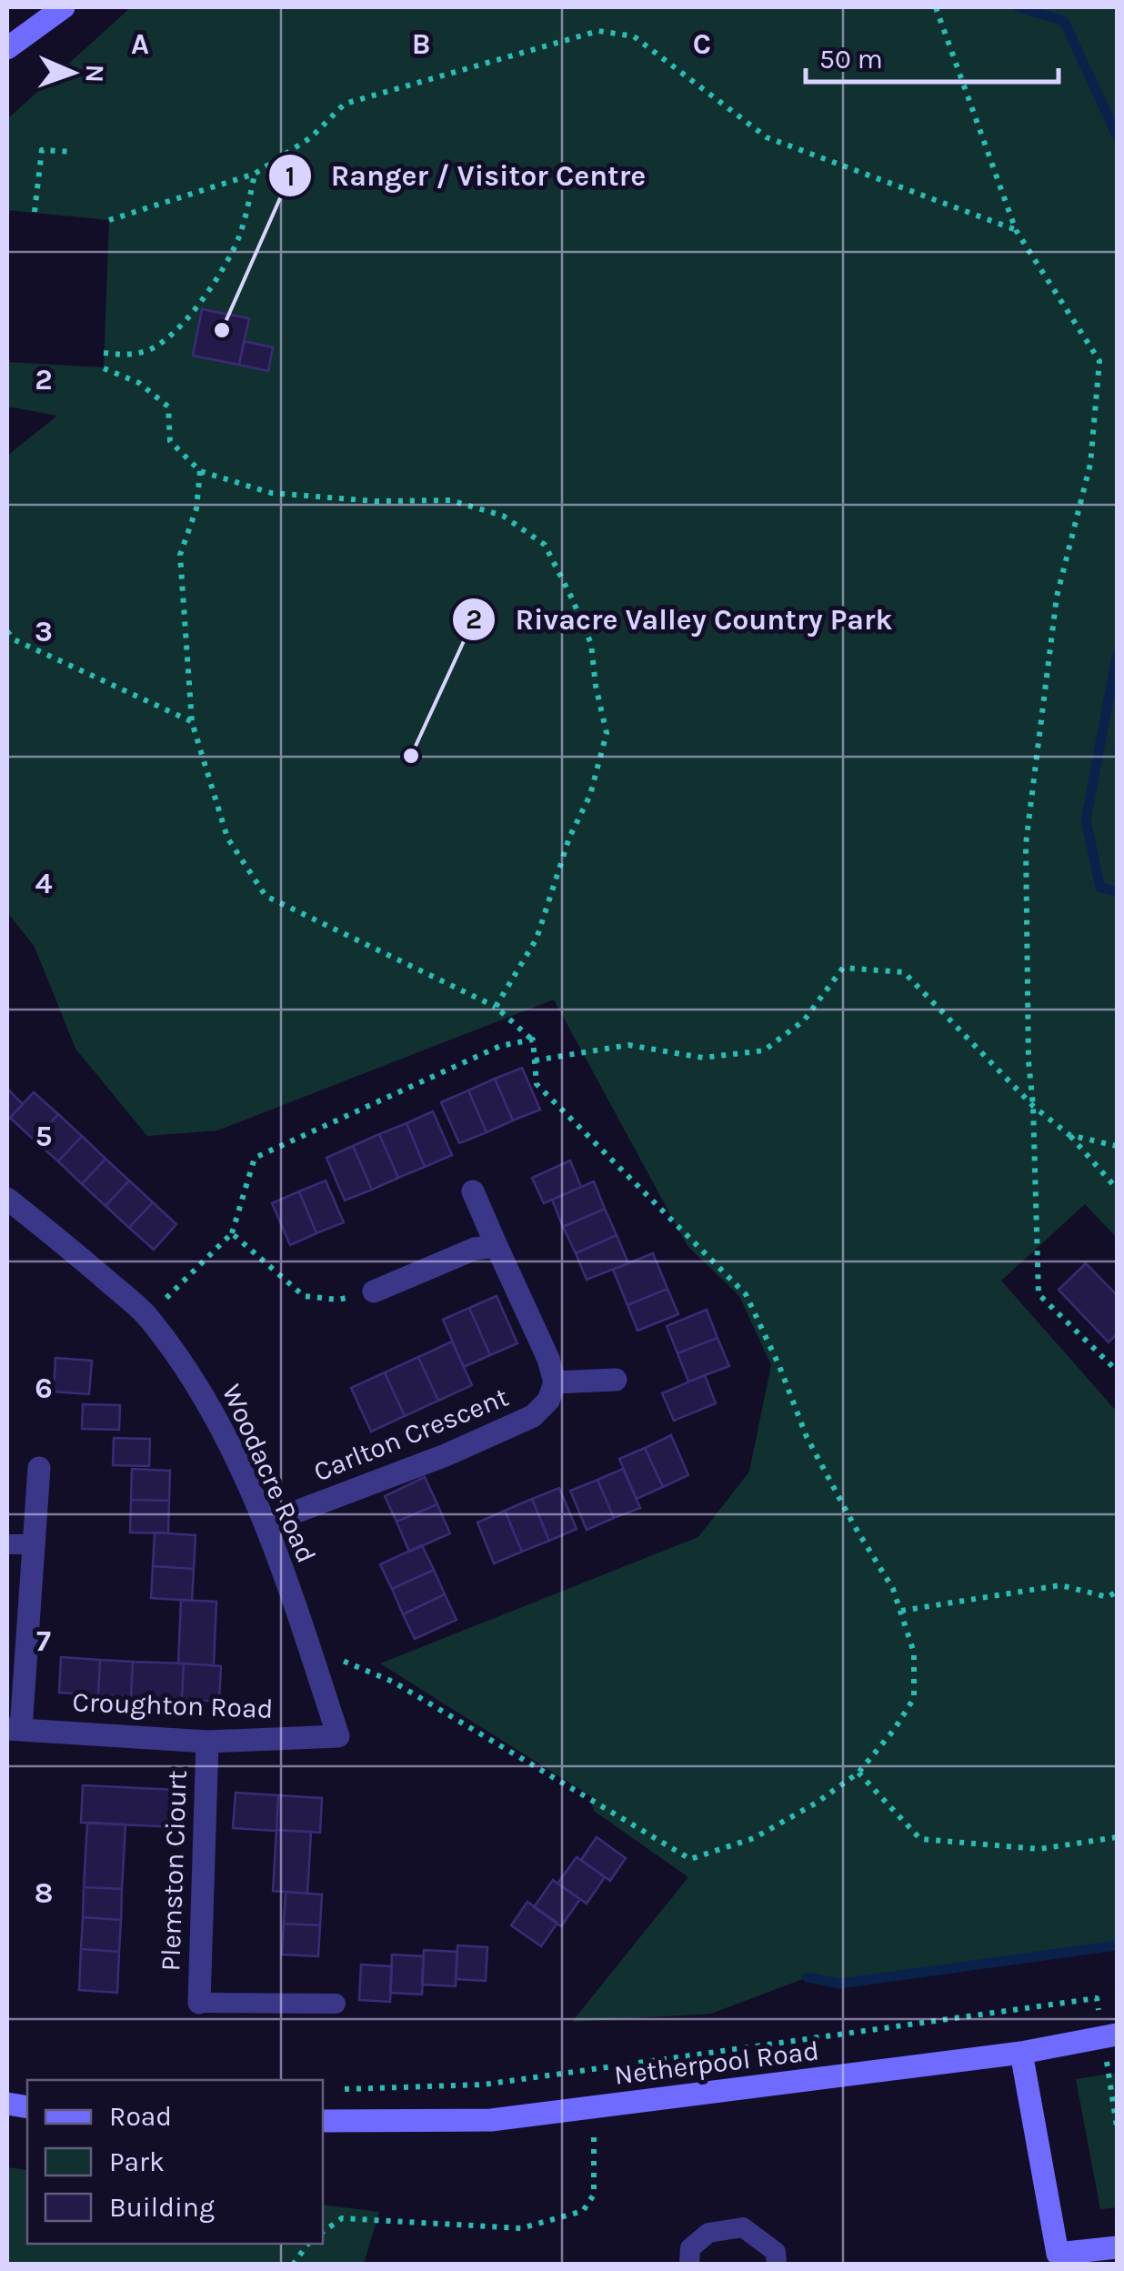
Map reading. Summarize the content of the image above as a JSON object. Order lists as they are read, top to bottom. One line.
{"streets":{"main road":["Netherpool Road"],"street":["Carlton Crescent","Woodacre Road","Croughton Road","Plemston Ciourt"]},"crossings":[["Carlton Crescent","Woodacre Road"],["Woodacre Road","Croughton Road"],["Croughton Road","Plemston Ciourt"]],"places":["Ranger / Visitor Centre","Rivacre Valley Country Park"],"legend":["Road","Park","Building"],"scale_bar":"50 m","north":"right","grid":{"columns":["A","B","C"],"rows":["2","3","4","5","6","7","8"]}}
